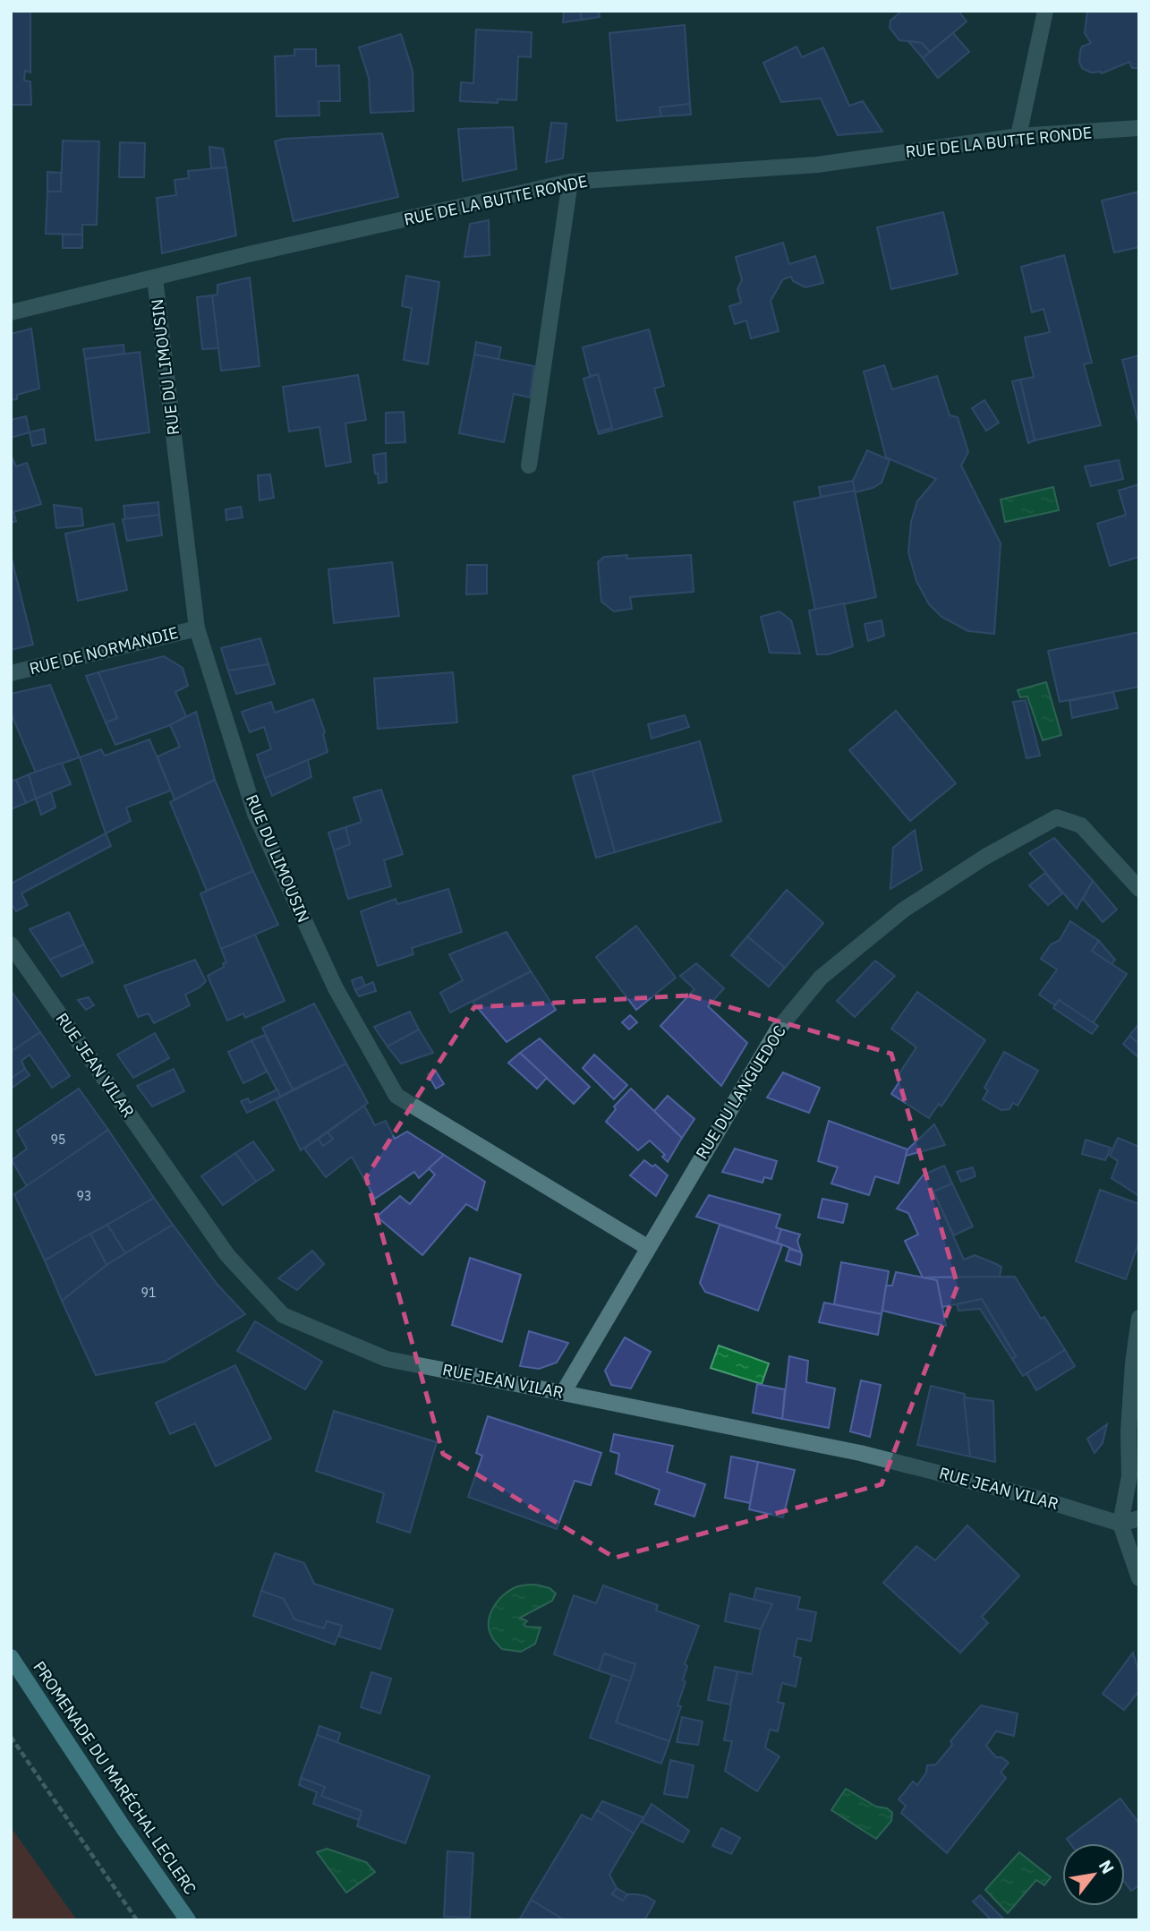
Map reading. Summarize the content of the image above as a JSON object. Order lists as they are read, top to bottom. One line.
{"streets":{"main road":["PROMENADE DU MARÉCHAL LECLERC"],"street":["RUE DE LA BUTTE RONDE","RUE DU LIMOUSIN","RUE DE NORMANDIE","RUE JEAN VILAR","RUE DU LANGUEDOC"]},"crossings":[["RUE DE LA BUTTE RONDE","RUE DU LIMOUSIN"],["RUE DU LIMOUSIN","RUE DE NORMANDIE"],["RUE DU LIMOUSIN","RUE DU LANGUEDOC"],["RUE JEAN VILAR","RUE DU LANGUEDOC"]],"house_numbers":["95","93","91"],"north":"top right"}
